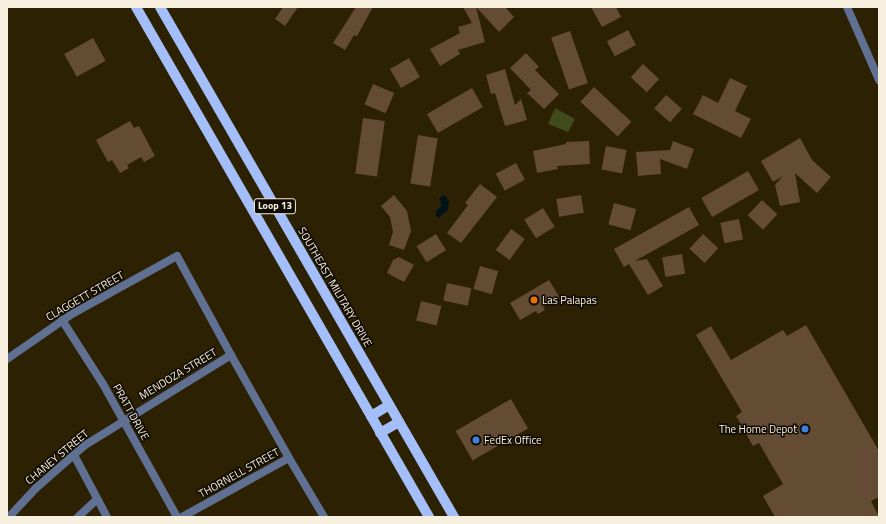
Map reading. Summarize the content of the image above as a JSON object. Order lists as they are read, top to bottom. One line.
{"streets":{"main road":["Loop 13","SOUTHEAST MILITARY DRIVE"],"street":["CLAGGETT STREET","MENDOZA STREET","PRATT DRIVE","CHANEY STREET","THORNELL STREET"]},"crossings":[["CLAGGETT STREET","MENDOZA STREET"],["CLAGGETT STREET","PRATT DRIVE"],["MENDOZA STREET","PRATT DRIVE"],["MENDOZA STREET","CHANEY STREET"],["PRATT DRIVE","CHANEY STREET"]],"places":["Las Palapas","The Home Depot","FedEx Office"]}
